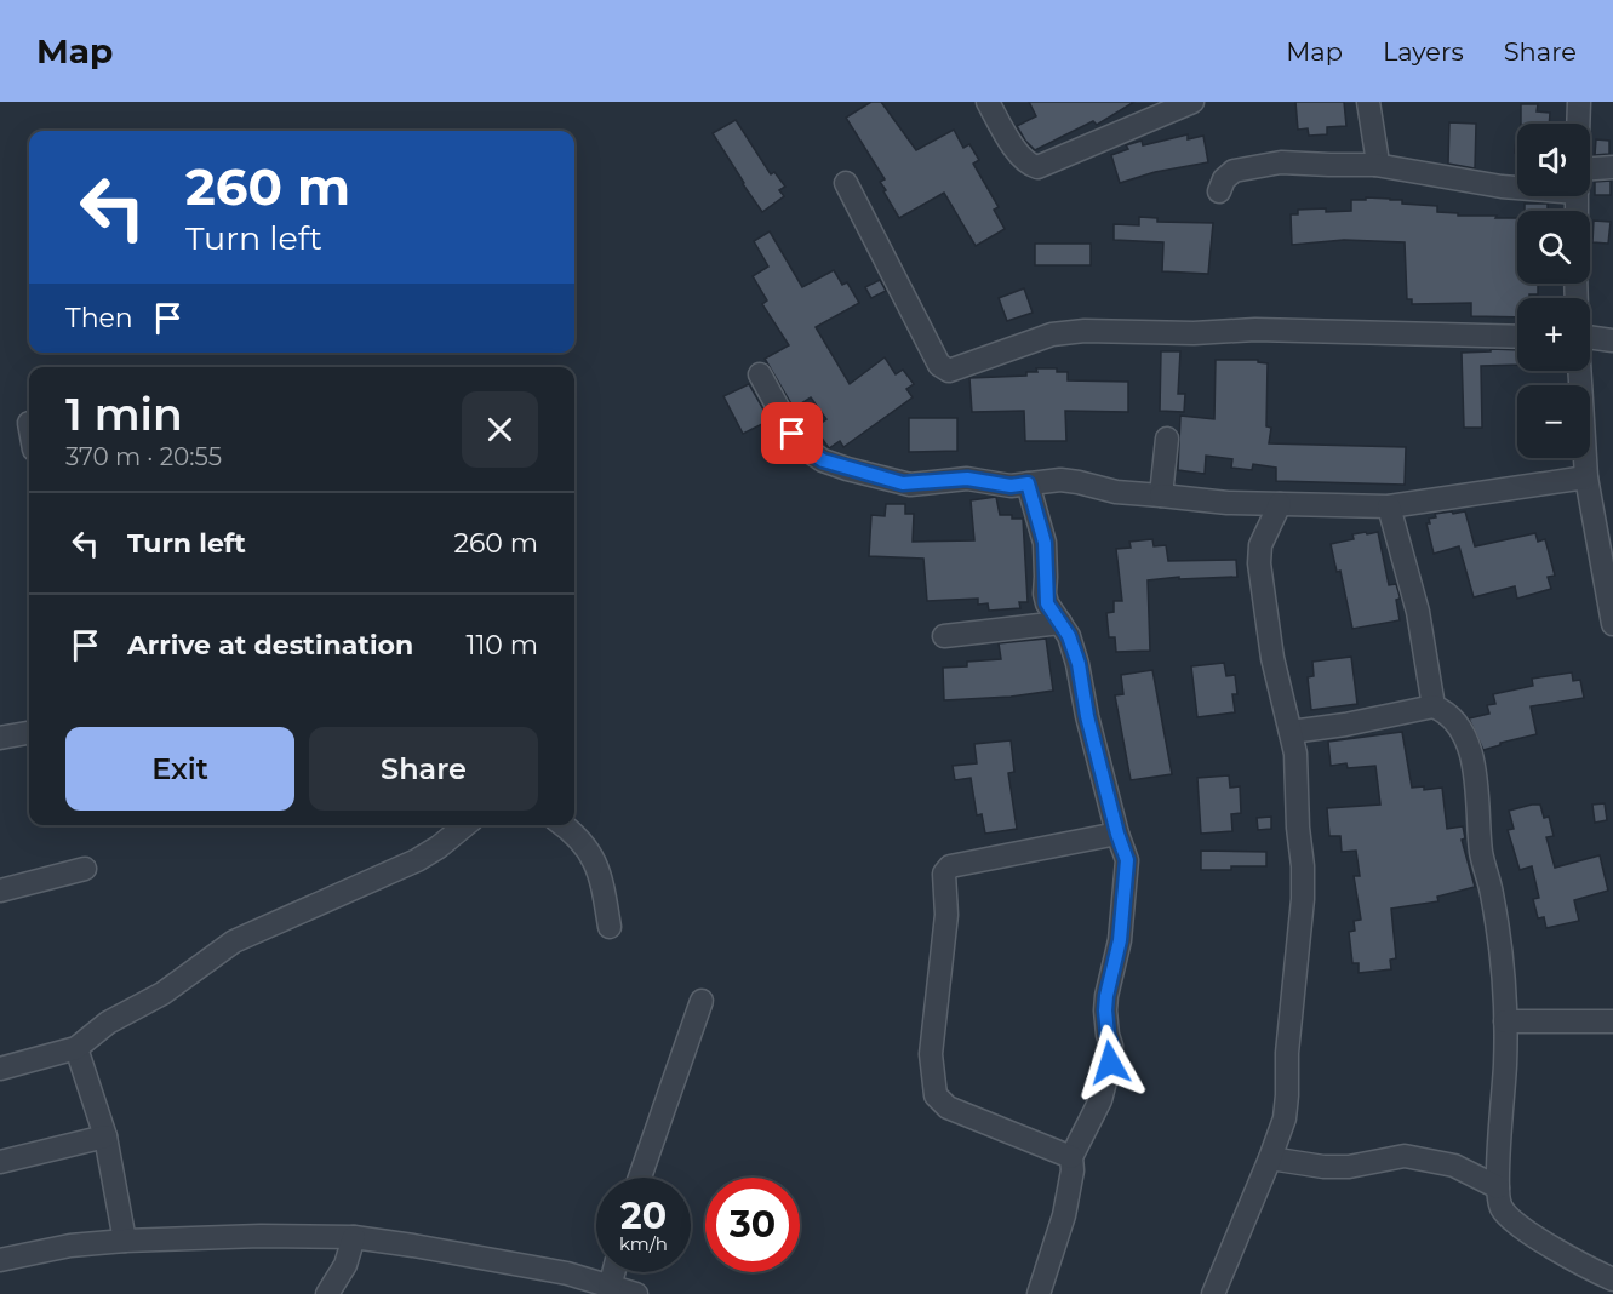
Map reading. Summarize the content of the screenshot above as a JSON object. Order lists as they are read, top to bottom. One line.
{"page":{"header":"Map","nav":["Map","Layers","Share"],"map_buttons":["+","−"],"turn":["260 m","Turn left"],"then":"Then","heading":["1 min","370 m · 20:55"],"list":[{"name":"Turn left","value":"260 m"},{"name":"Arrive at destination","value":"110 m"}],"buttons":["Exit","Share"],"speed":"20 km/h","limit":"30"}}
